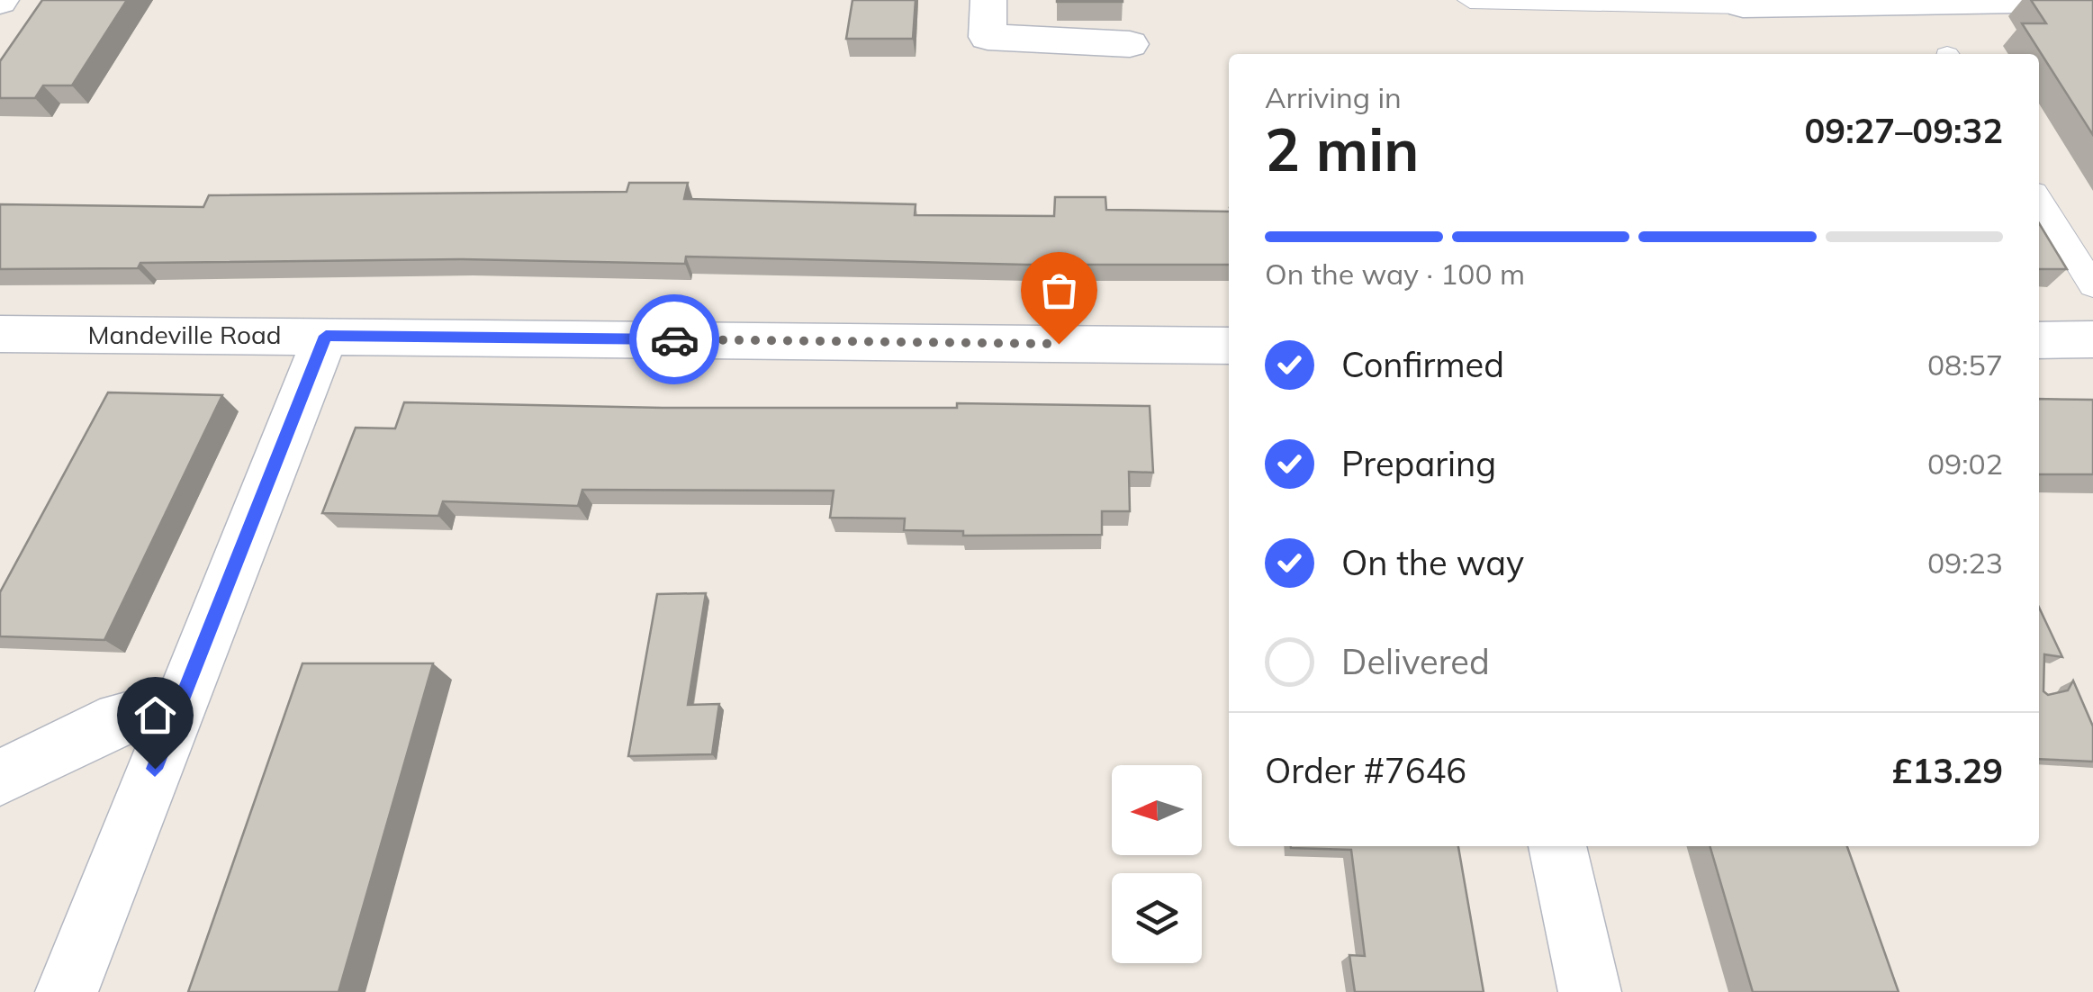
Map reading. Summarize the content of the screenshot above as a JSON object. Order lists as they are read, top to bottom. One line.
{"streets":{"street":["Mandeville Road"]},"north":"left","page":{"heading":["2 min","Arriving in","09:27–09:32"],"panel":["Order #7646","£13.29"],"bar":"On the way · 100 m","list":[["Confirmed","08:57"],["Preparing","09:02"],["On the way","09:23"],"Delivered"]}}
